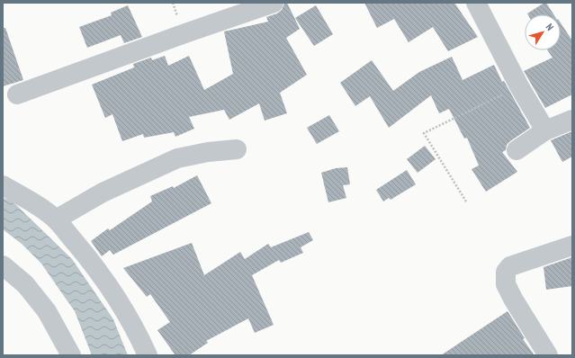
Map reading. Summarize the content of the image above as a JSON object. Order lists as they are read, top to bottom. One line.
{"north":"top right"}
